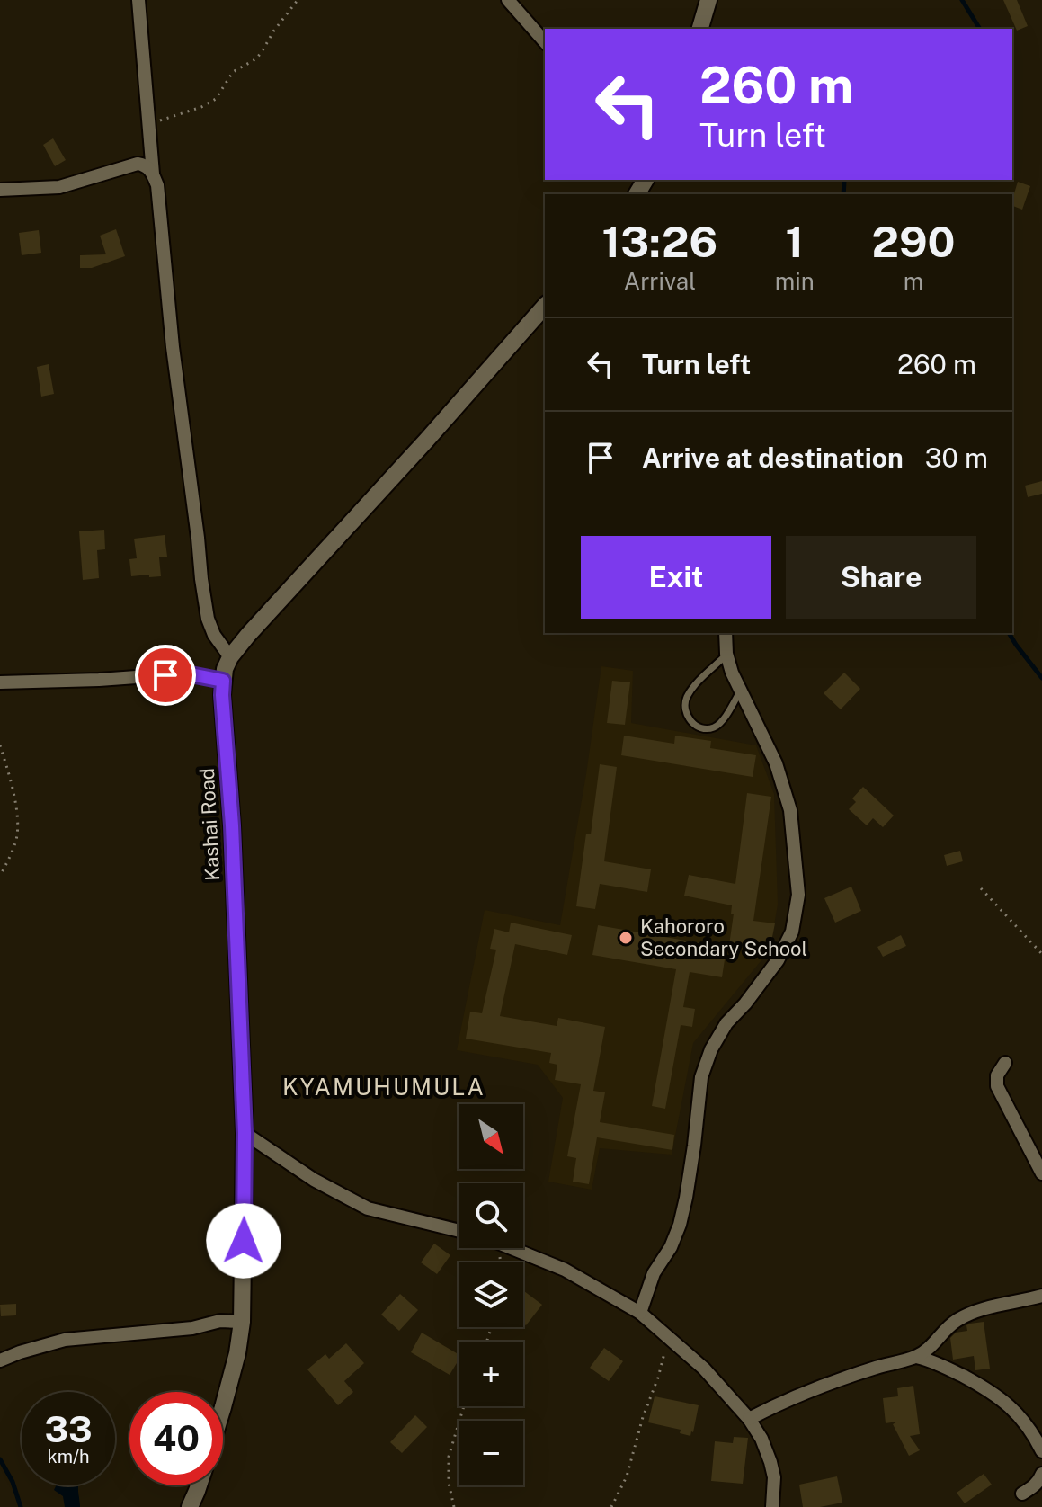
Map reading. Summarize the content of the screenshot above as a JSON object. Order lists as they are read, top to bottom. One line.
{"streets":{"street":["Kashai Road"]},"districts":["KYAMUHUMULA"],"places":["Kahororo Secondary School"],"north":"bottom right","page":{"turn":["260 m","Turn left"],"eta":["13:26","Arrival","1","min","290","m"],"list":[{"name":"Turn left","value":"260 m"},{"name":"Arrive at destination","value":"30 m"}],"buttons":["Exit","Share"],"map_buttons":["+","−"],"speed":"33 km/h","limit":"40"}}
